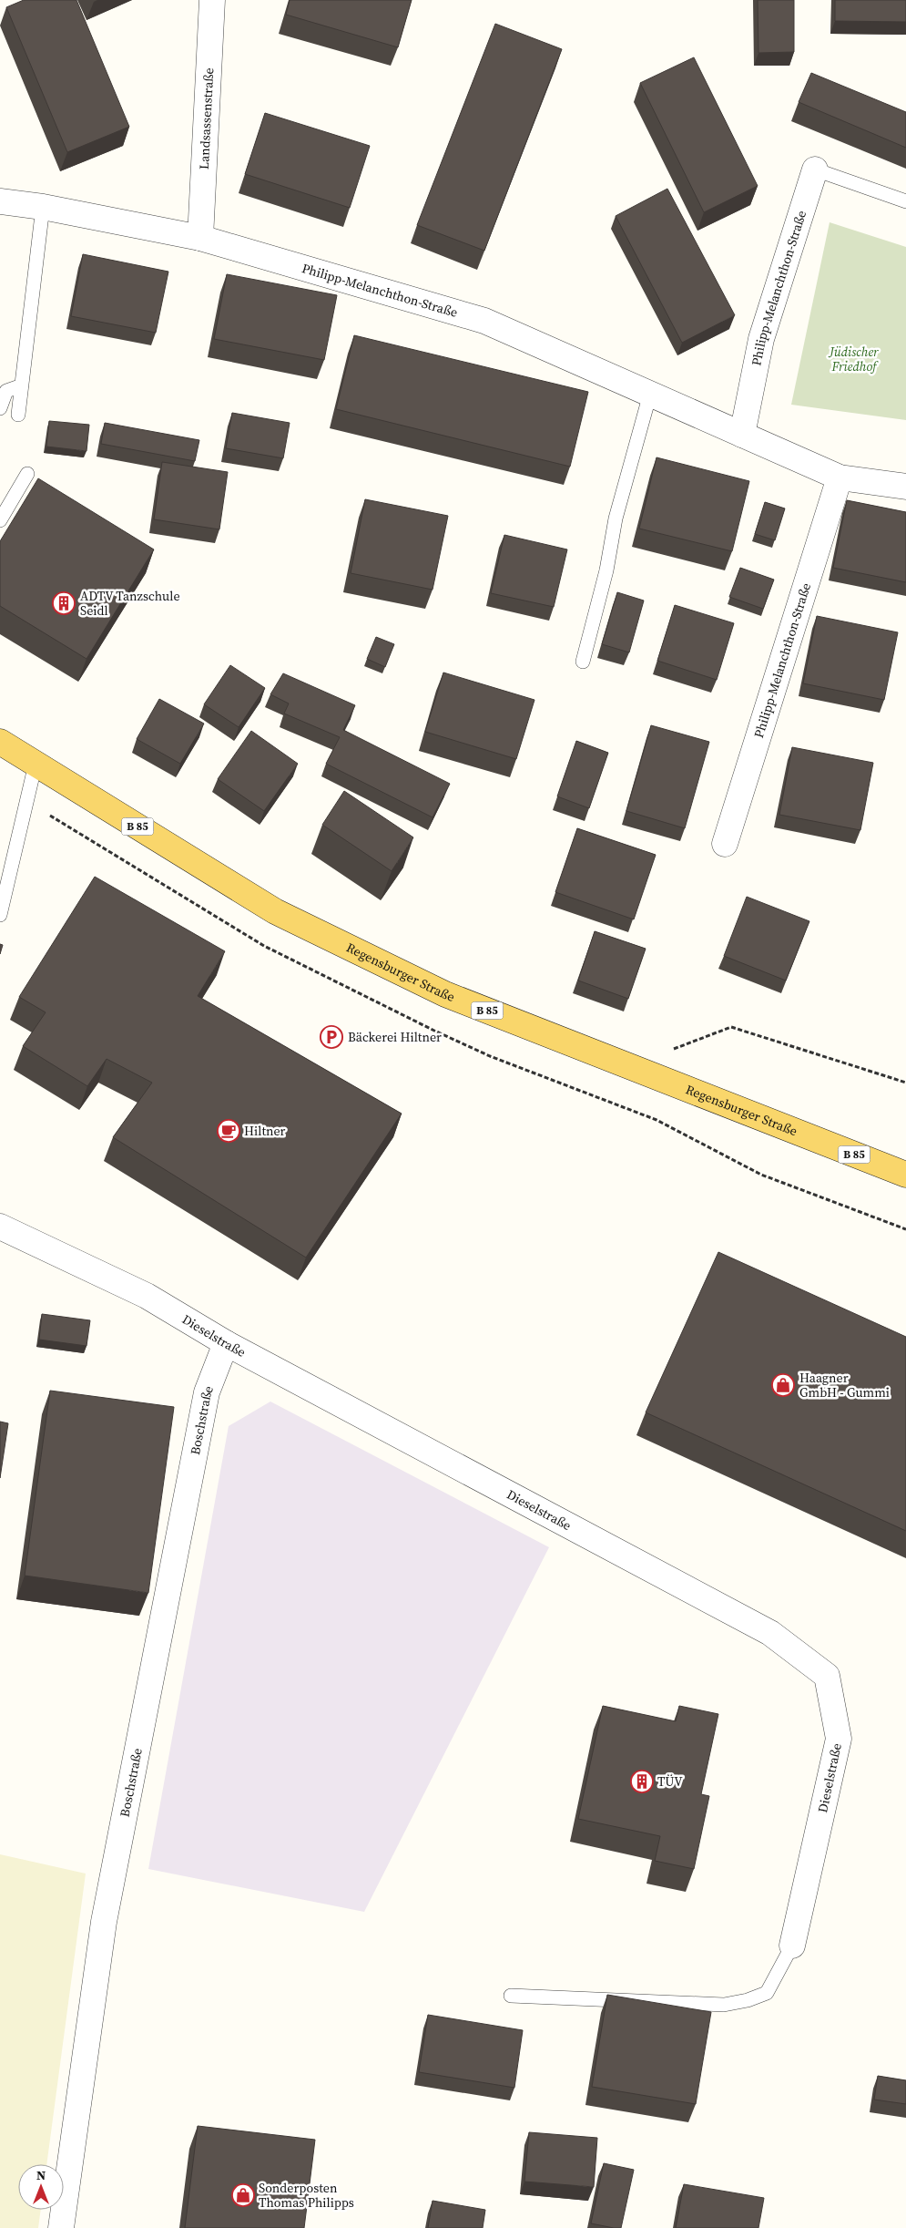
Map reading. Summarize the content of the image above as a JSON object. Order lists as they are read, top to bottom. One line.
{"streets":{"main road":["B 85","Regensburger Straße"],"street":["Landsassenstraße","Philipp-Melanchthon-Straße","Dieselstraße","Boschstraße"]},"crossings":[["Landsassenstraße","Philipp-Melanchthon-Straße"],["Dieselstraße","Boschstraße"]],"parks":["Jüdischer Friedhof"],"places":{"building":["ADTV Tanzschule Seidl","TÜV"],"parking":["Bäckerei Hiltner"],"cafe":["Hiltner"],"shop":["Haagner GmbH - Gummi","Sonderposten Thomas Philipps"]},"north":"top"}
